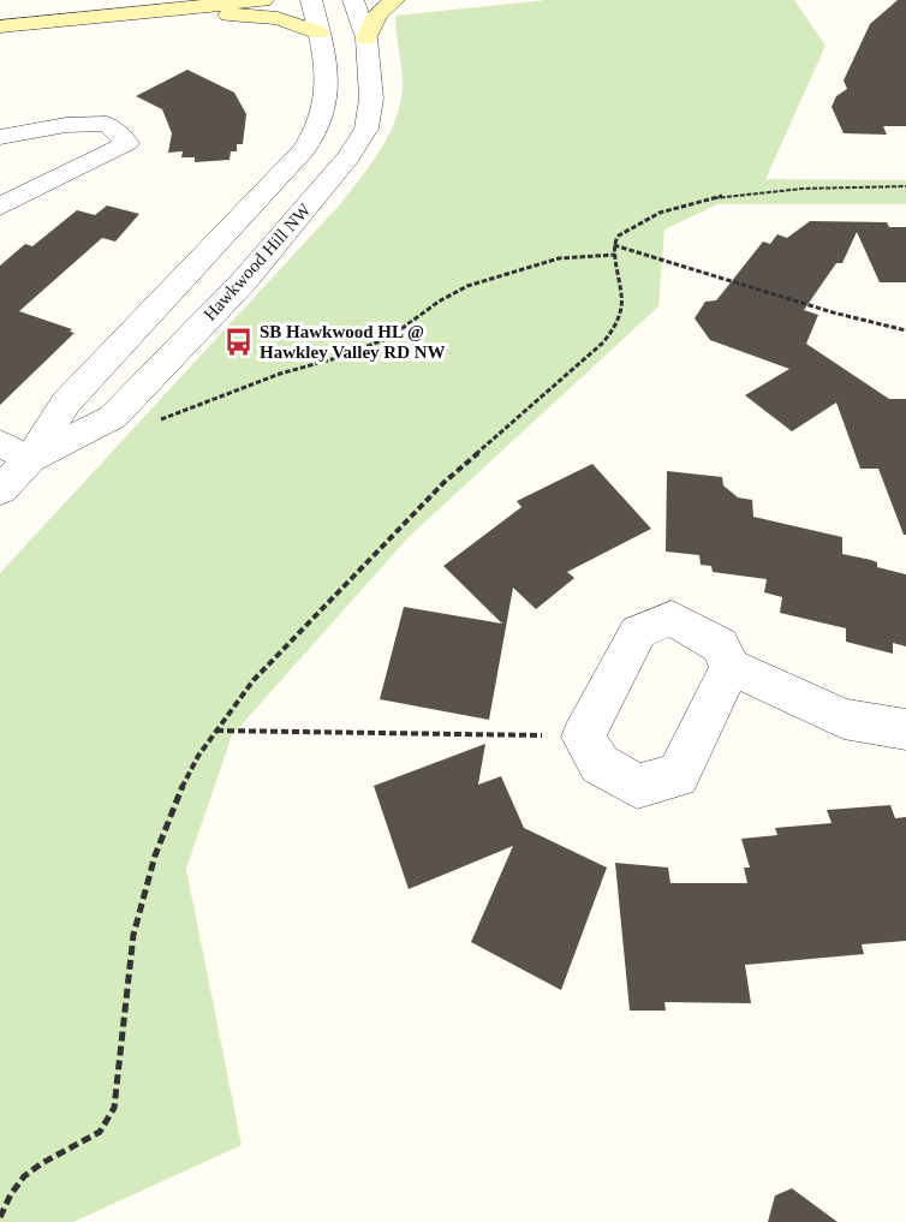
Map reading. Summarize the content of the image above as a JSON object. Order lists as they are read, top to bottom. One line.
{"streets":{"street":["Hawkwood Hill NW"]},"places":{"bus stop":["SB Hawkwood HL @ Hawkley Valley RD NW"]}}
